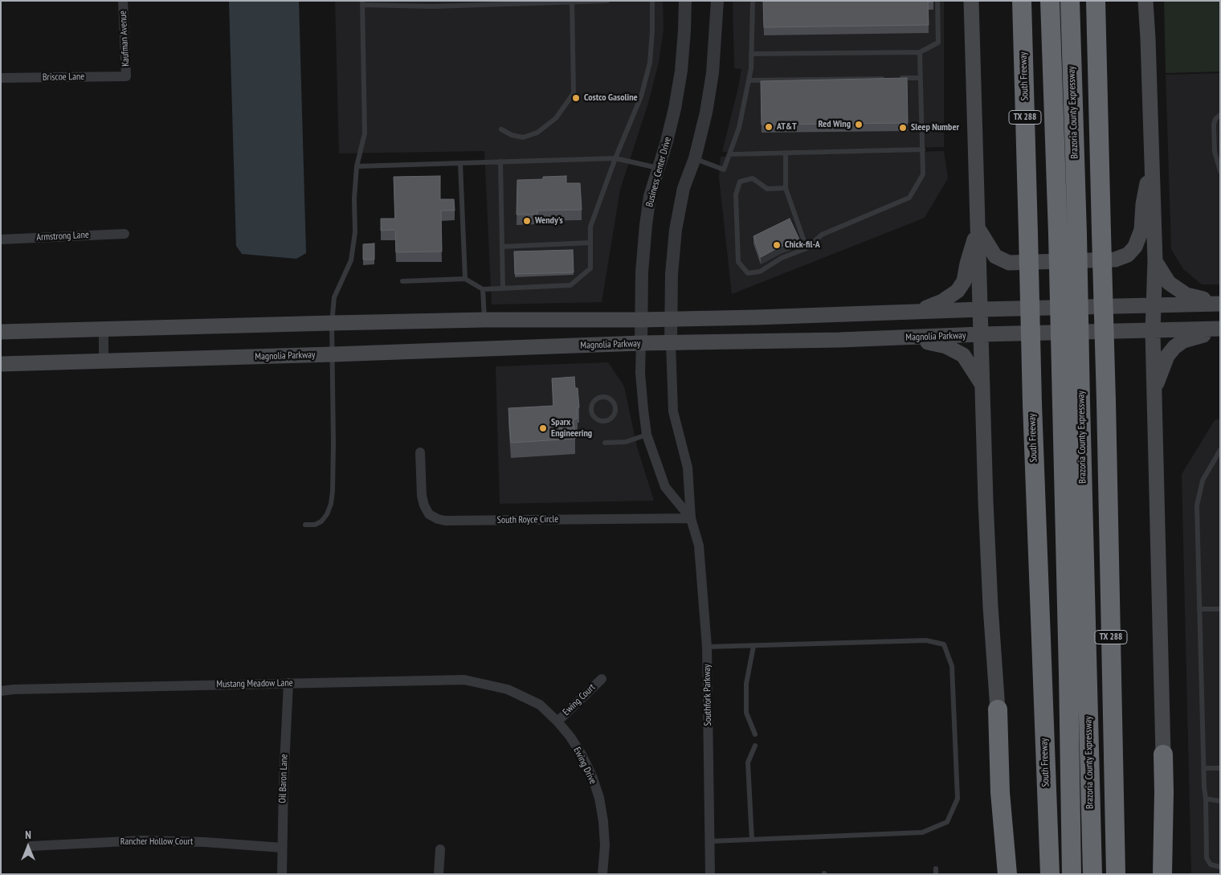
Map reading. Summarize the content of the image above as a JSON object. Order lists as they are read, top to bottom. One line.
{"streets":{"highway":["South Freeway","Brazoria County Expressway","TX 288"],"main road":["Magnolia Parkway"],"street":["Kaufman Avenue","Briscoe Lane","Business Center Drive","Armstrong Lane","South Royce Circle","Mustang Meadow Lane","Southfork Parkway","Ewing Court","Ewing Drive","Oil Baron Lane","Rancher Hollow Court"]},"crossings":[["Kaufman Avenue","Briscoe Lane"],["Business Center Drive","Magnolia Parkway"],["Business Center Drive","Southfork Parkway"],["Magnolia Parkway","Southfork Parkway"],["South Royce Circle","Southfork Parkway"],["Mustang Meadow Lane","Ewing Drive"],["Mustang Meadow Lane","Oil Baron Lane"],["Ewing Court","Ewing Drive"],["Oil Baron Lane","Rancher Hollow Court"]],"places":["Costco Gasoline","Red Wing","AT&T","Sleep Number","Wendy's","Chick-fil-A","Sparx Engineering"],"north":"top"}
